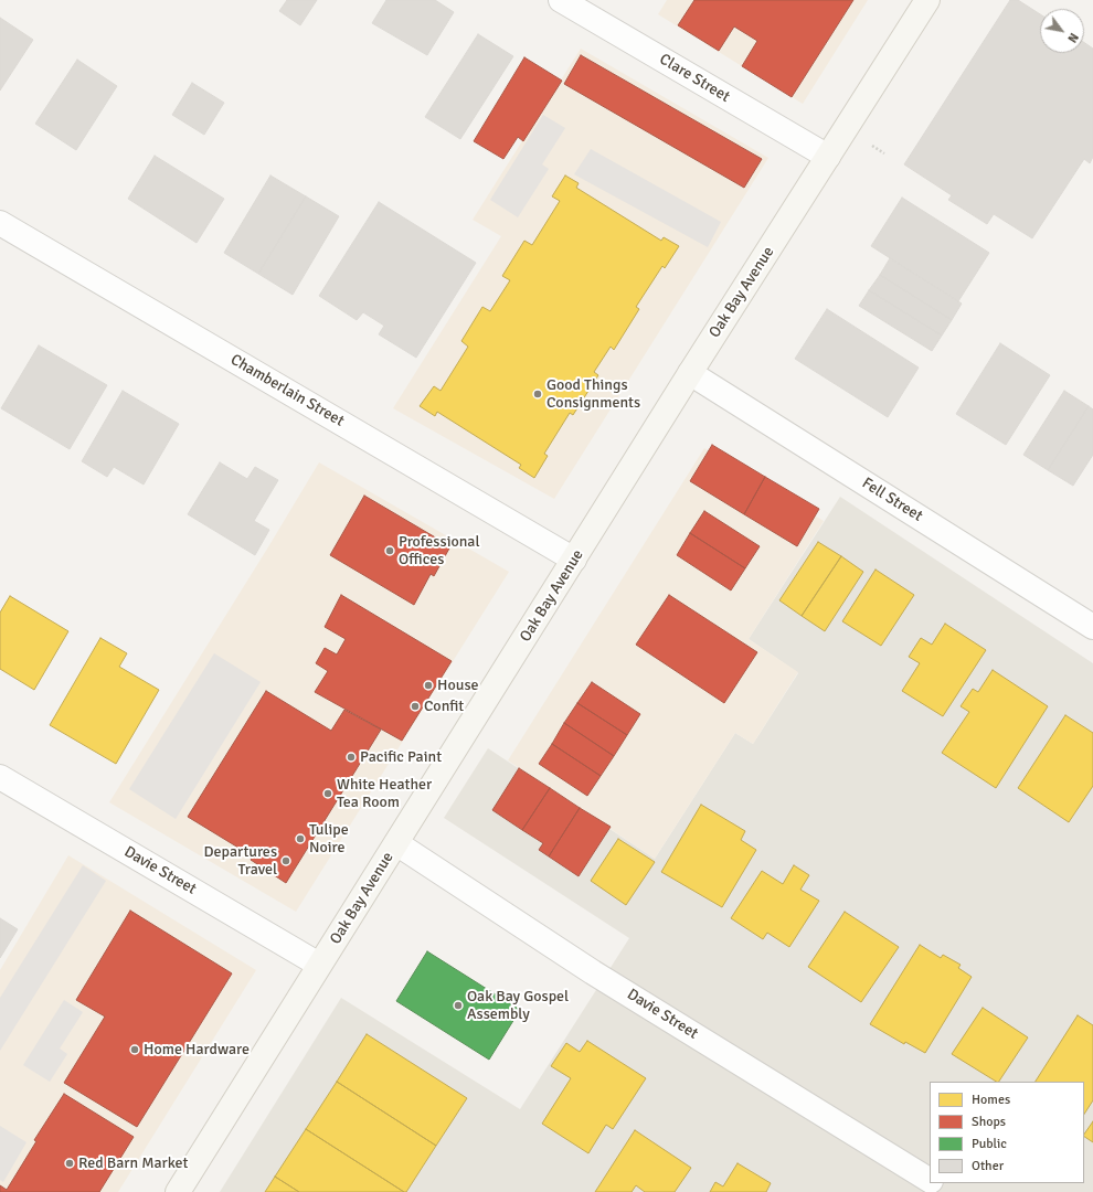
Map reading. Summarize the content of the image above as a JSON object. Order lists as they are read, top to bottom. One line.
{"streets":{"main road":["Oak Bay Avenue"],"street":["Clare Street","Chamberlain Street","Fell Street","Davie Street"]},"crossings":[["Clare Street","Oak Bay Avenue"],["Oak Bay Avenue","Chamberlain Street"],["Oak Bay Avenue","Fell Street"],["Oak Bay Avenue","Davie Street"]],"places":["Good Things Consignments","Professional Offices","House","Confit","Pacific Paint","White Heather Tea Room","Tulipe Noire","Departures Travel","Oak Bay Gospel Assembly","Home Hardware","Red Barn Market"],"legend":["Homes","Shops","Public","Other"],"north":"bottom right"}
